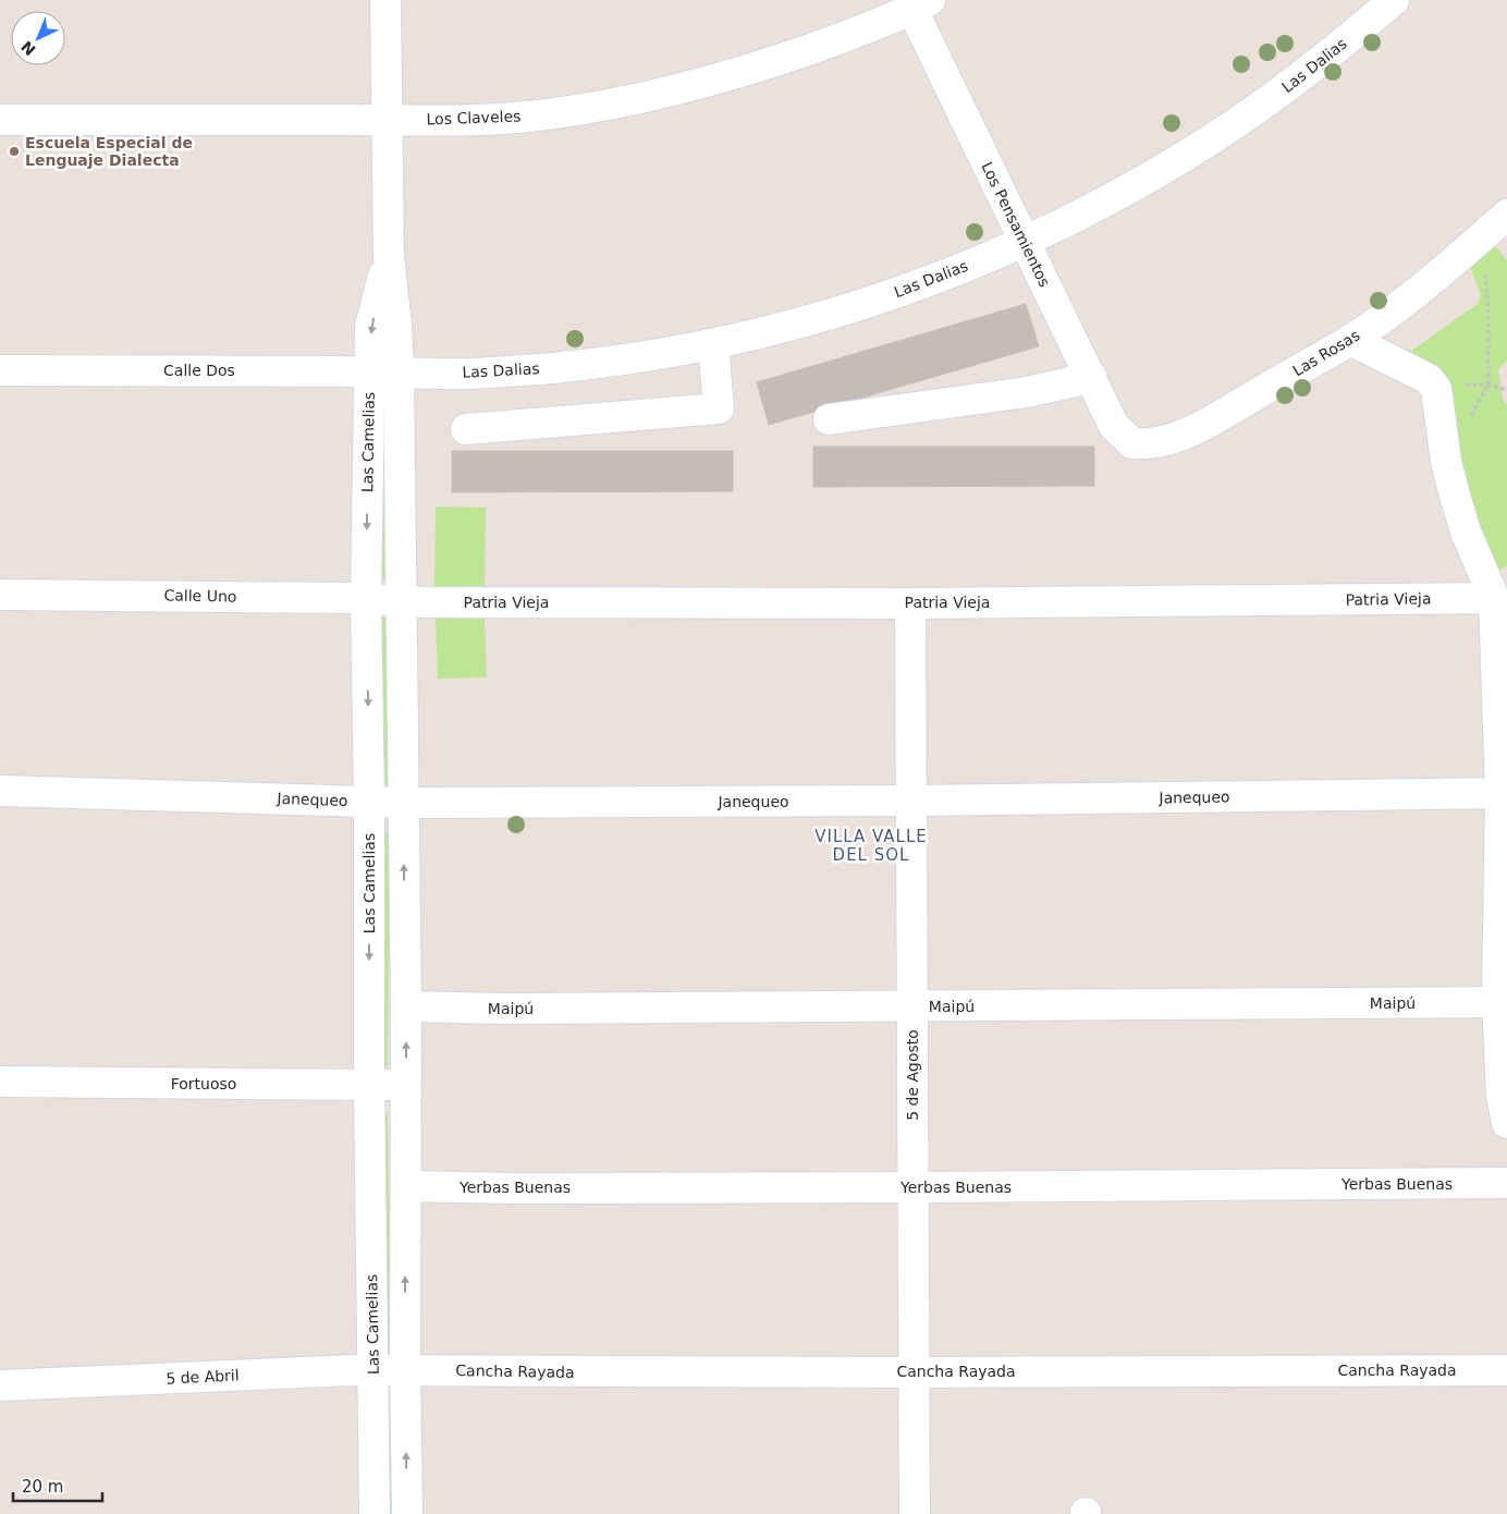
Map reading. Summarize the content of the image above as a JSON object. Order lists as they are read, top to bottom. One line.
{"streets":{"street":["Las Dalias","Los Claveles","Los Pensamientos","Las Rosas","Calle Dos","Las Camelias","Calle Uno","Patria Vieja","Janequeo","Maipú","5 de Agosto","Fortuoso","Yerbas Buenas","Cancha Rayada","5 de Abril"]},"crossings":[["Las Dalias","Los Pensamientos"],["Las Dalias","Calle Dos"],["Las Dalias","Las Camelias"],["Los Claveles","Los Pensamientos"],["Los Claveles","Las Camelias"],["Los Pensamientos","Las Rosas"],["Calle Dos","Las Camelias"],["Las Camelias","Calle Uno"],["Las Camelias","Patria Vieja"],["Las Camelias","Janequeo"],["Las Camelias","Maipú"],["Las Camelias","Fortuoso"],["Las Camelias","Yerbas Buenas"],["Las Camelias","Cancha Rayada"],["Las Camelias","5 de Abril"],["Calle Uno","Patria Vieja"],["Patria Vieja","5 de Agosto"],["Janequeo","5 de Agosto"],["Maipú","5 de Agosto"],["5 de Agosto","Yerbas Buenas"],["5 de Agosto","Cancha Rayada"],["Cancha Rayada","5 de Abril"]],"districts":["VILLA VALLE DEL SOL"],"places":["Escuela Especial de Lenguaje Dialecta"],"scale_bar":"20 m","north":"bottom left"}
